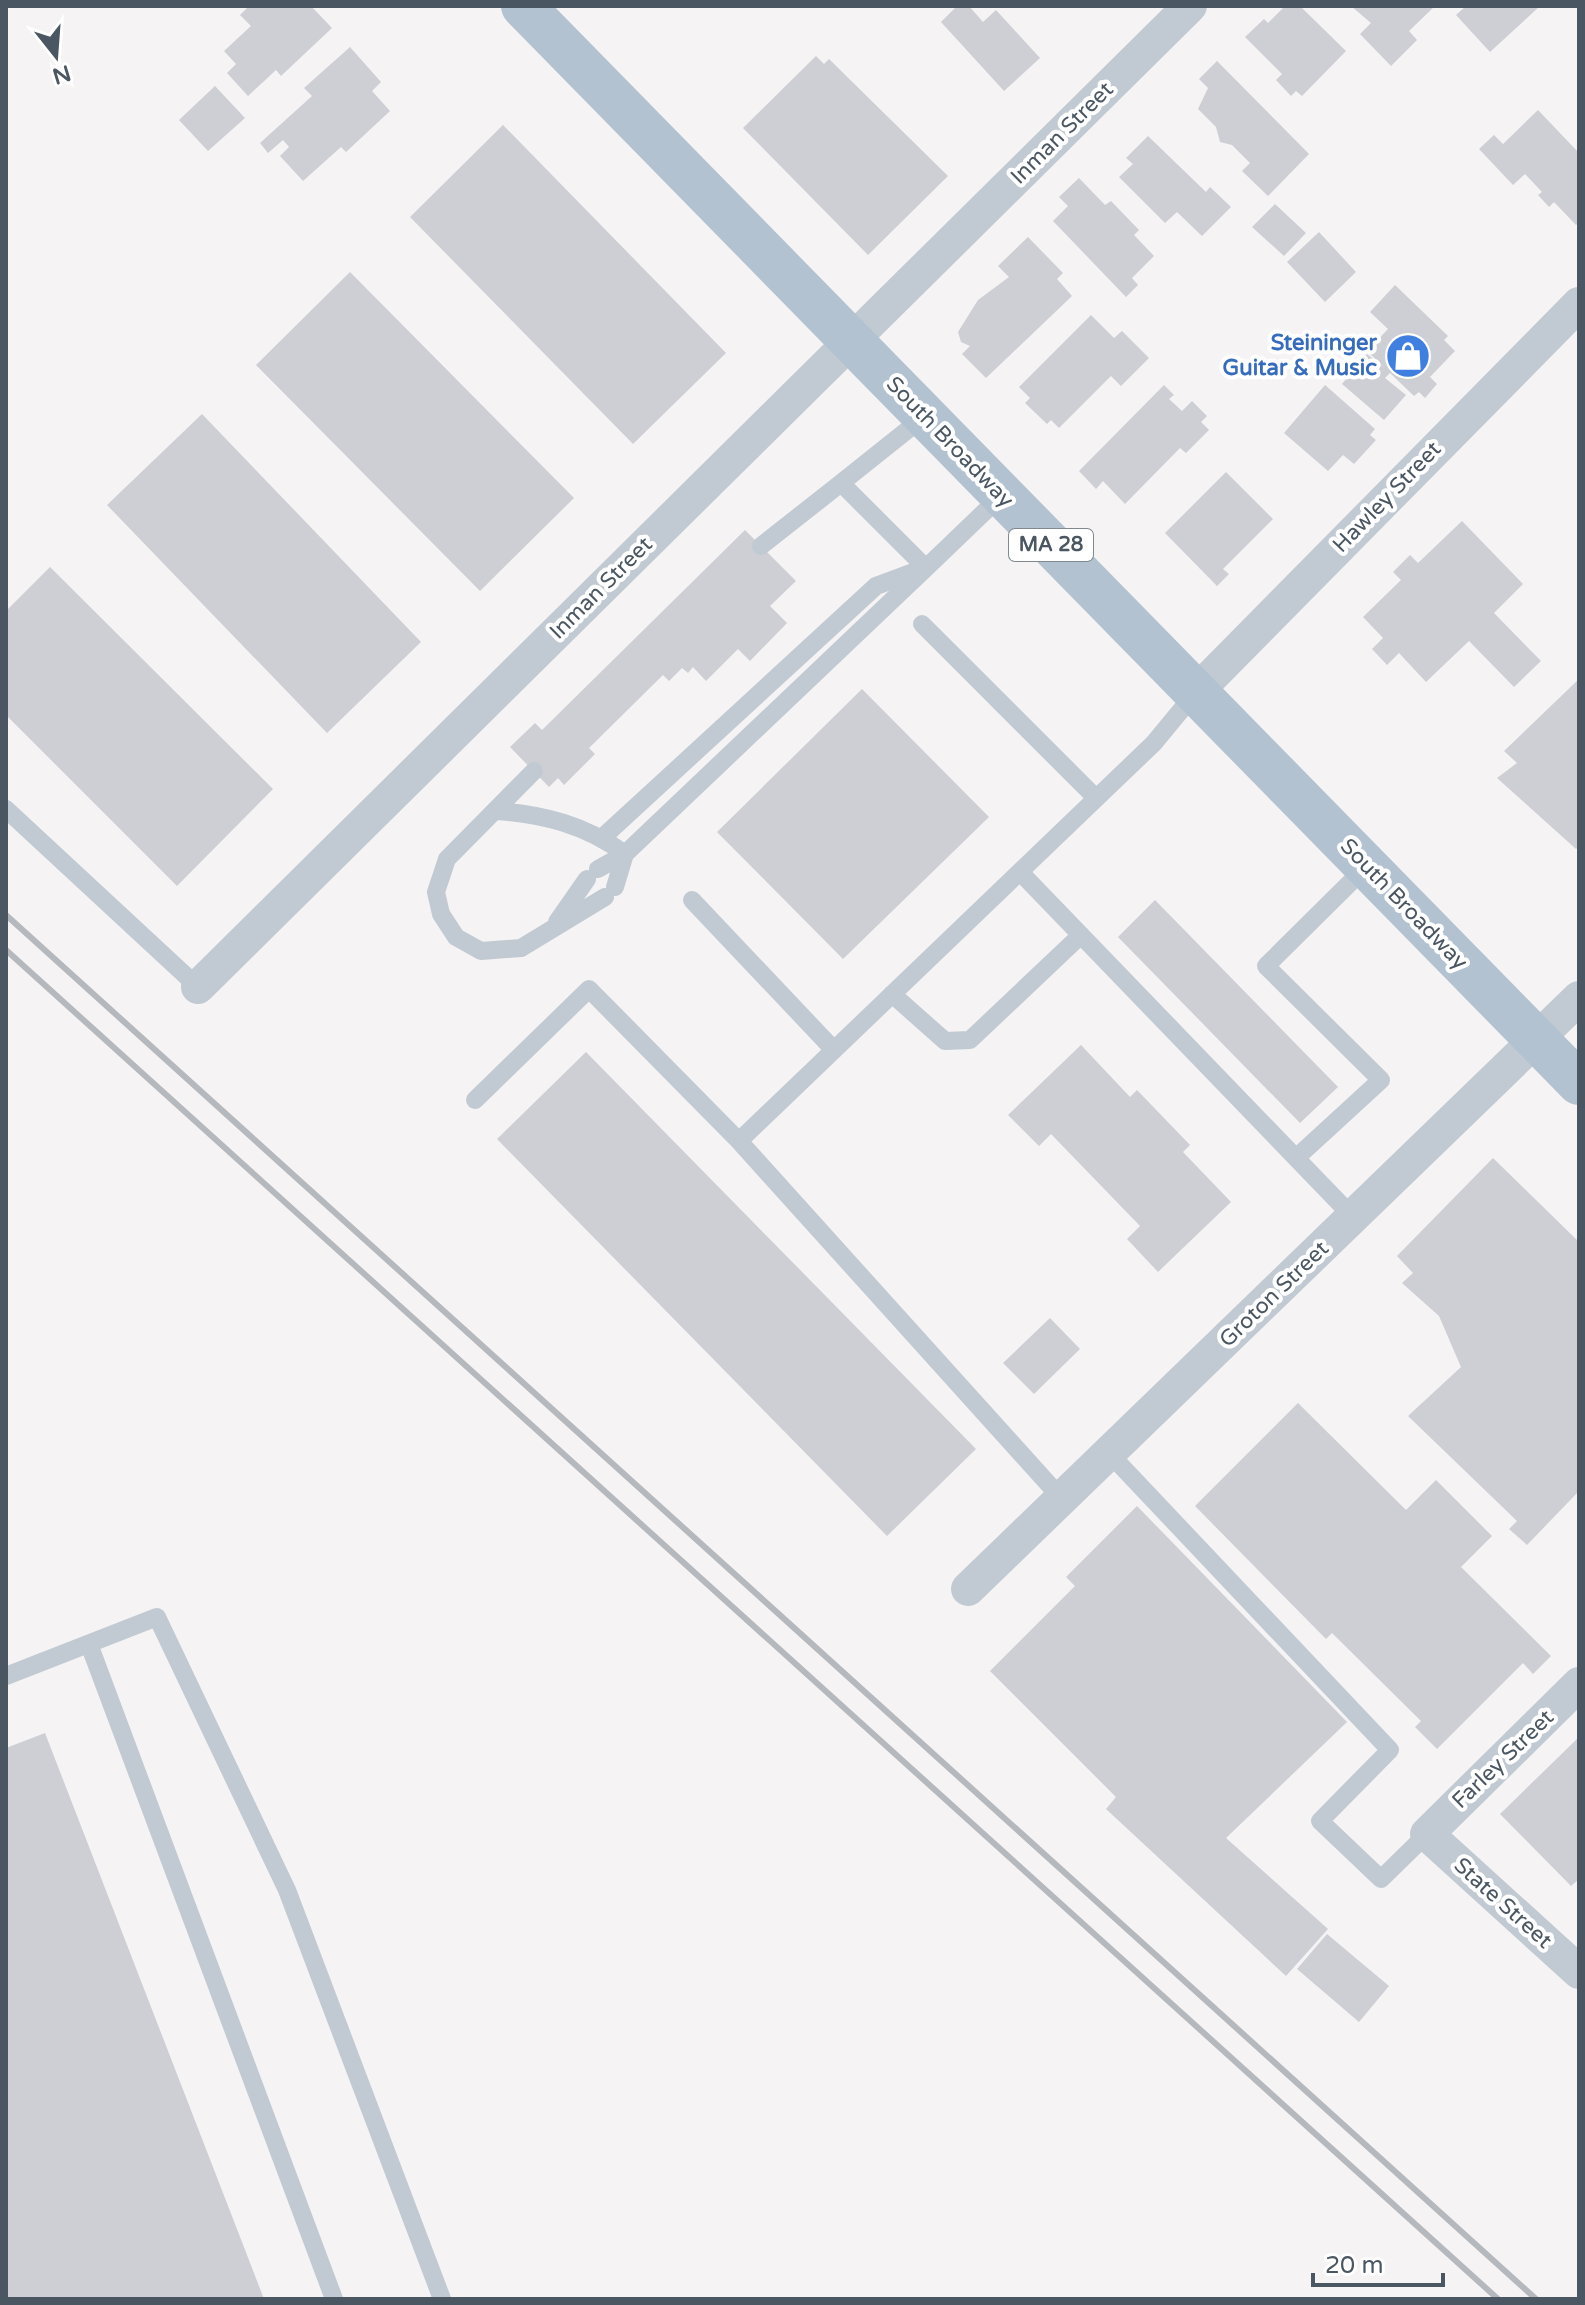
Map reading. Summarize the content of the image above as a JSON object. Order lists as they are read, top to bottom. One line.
{"streets":{"main road":["South Broadway","MA 28"],"street":["Inman Street","Hawley Street","Groton Street","Farley Street","State Street"]},"crossings":[["Inman Street","South Broadway"],["South Broadway","Hawley Street"],["South Broadway","Groton Street"],["Farley Street","State Street"]],"places":{"shop":["Steininger Guitar & Music"]},"scale_bar":"20 m","north":"bottom"}
